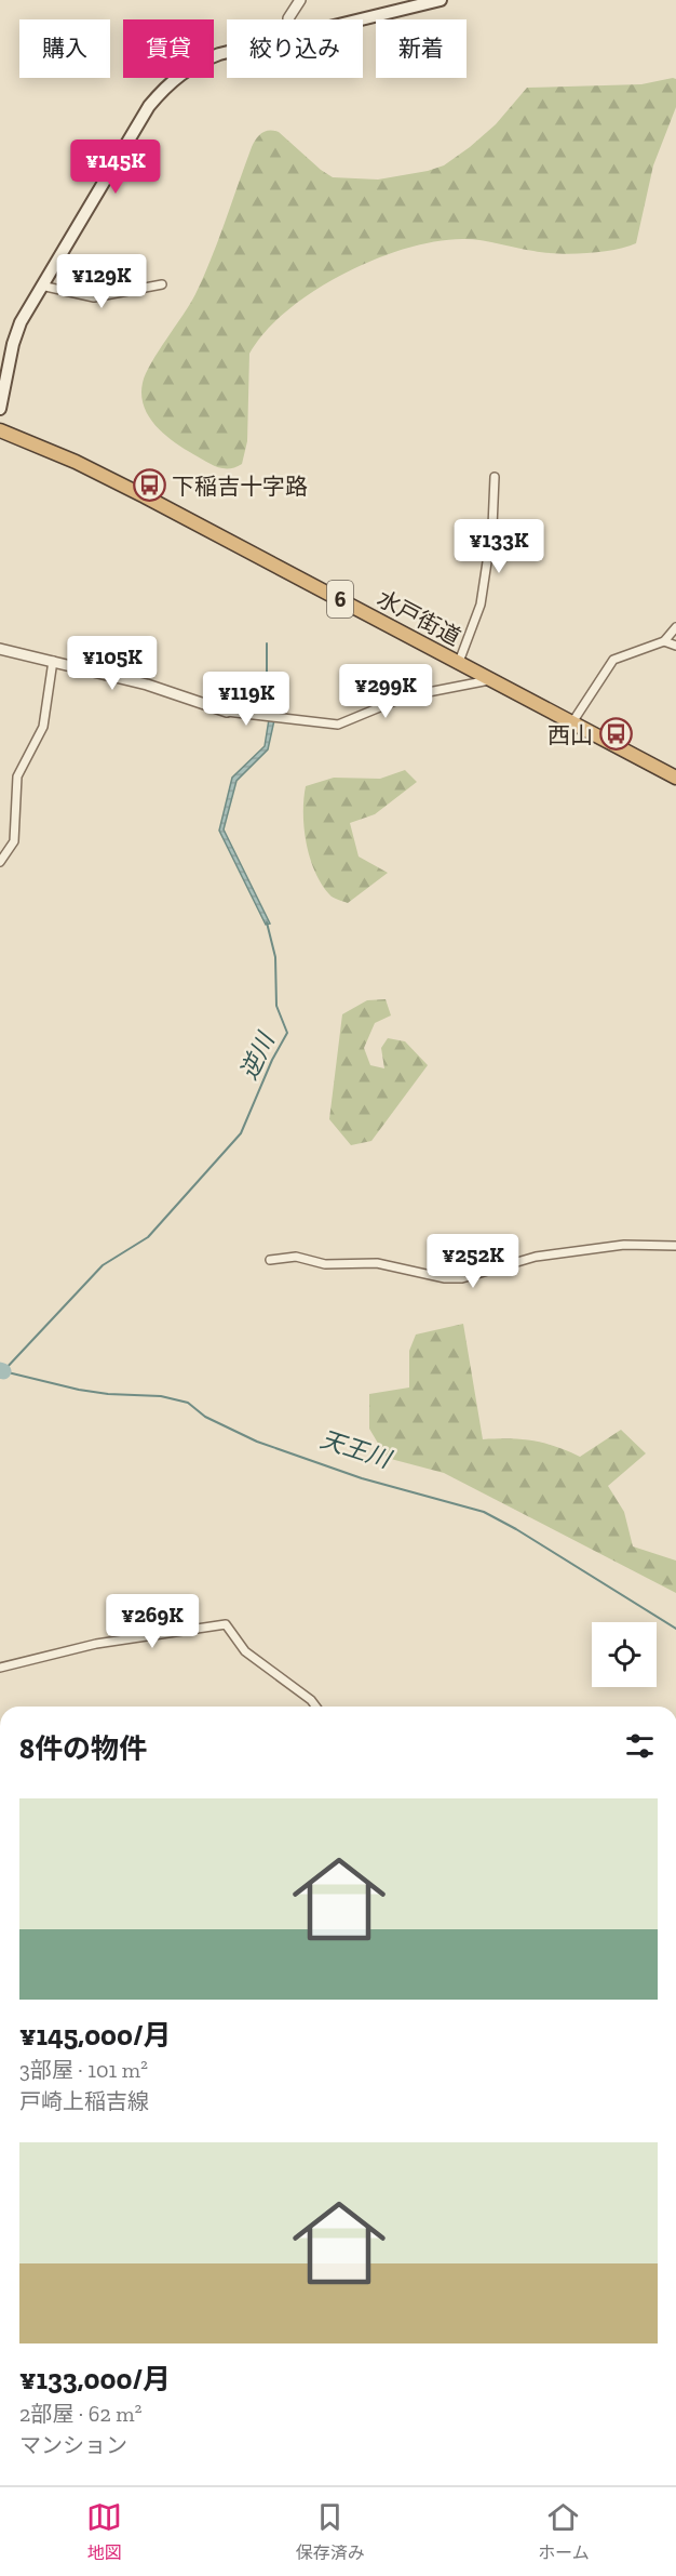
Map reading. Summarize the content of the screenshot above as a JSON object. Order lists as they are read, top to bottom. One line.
{"streets":{"highway":["6","水戸街道"]},"water":["逆川","天王川"],"places":{"bus stop":["下稲吉十字路","西山"]},"page":{"chip":["購入","賃貸","絞り込み","新着"],"price":["¥145K","¥129K","¥133K","¥105K","¥299K","¥119K","¥252K","¥269K"],"heading":"8件の物件","list":[{"name":"¥145,000/月","note":"3部屋 · 101 m² · 戸崎上稲吉線"},{"name":"¥133,000/月","note":"2部屋 · 62 m² · マンション"}],"tabs":["地図","保存済み","ホーム"]}}
